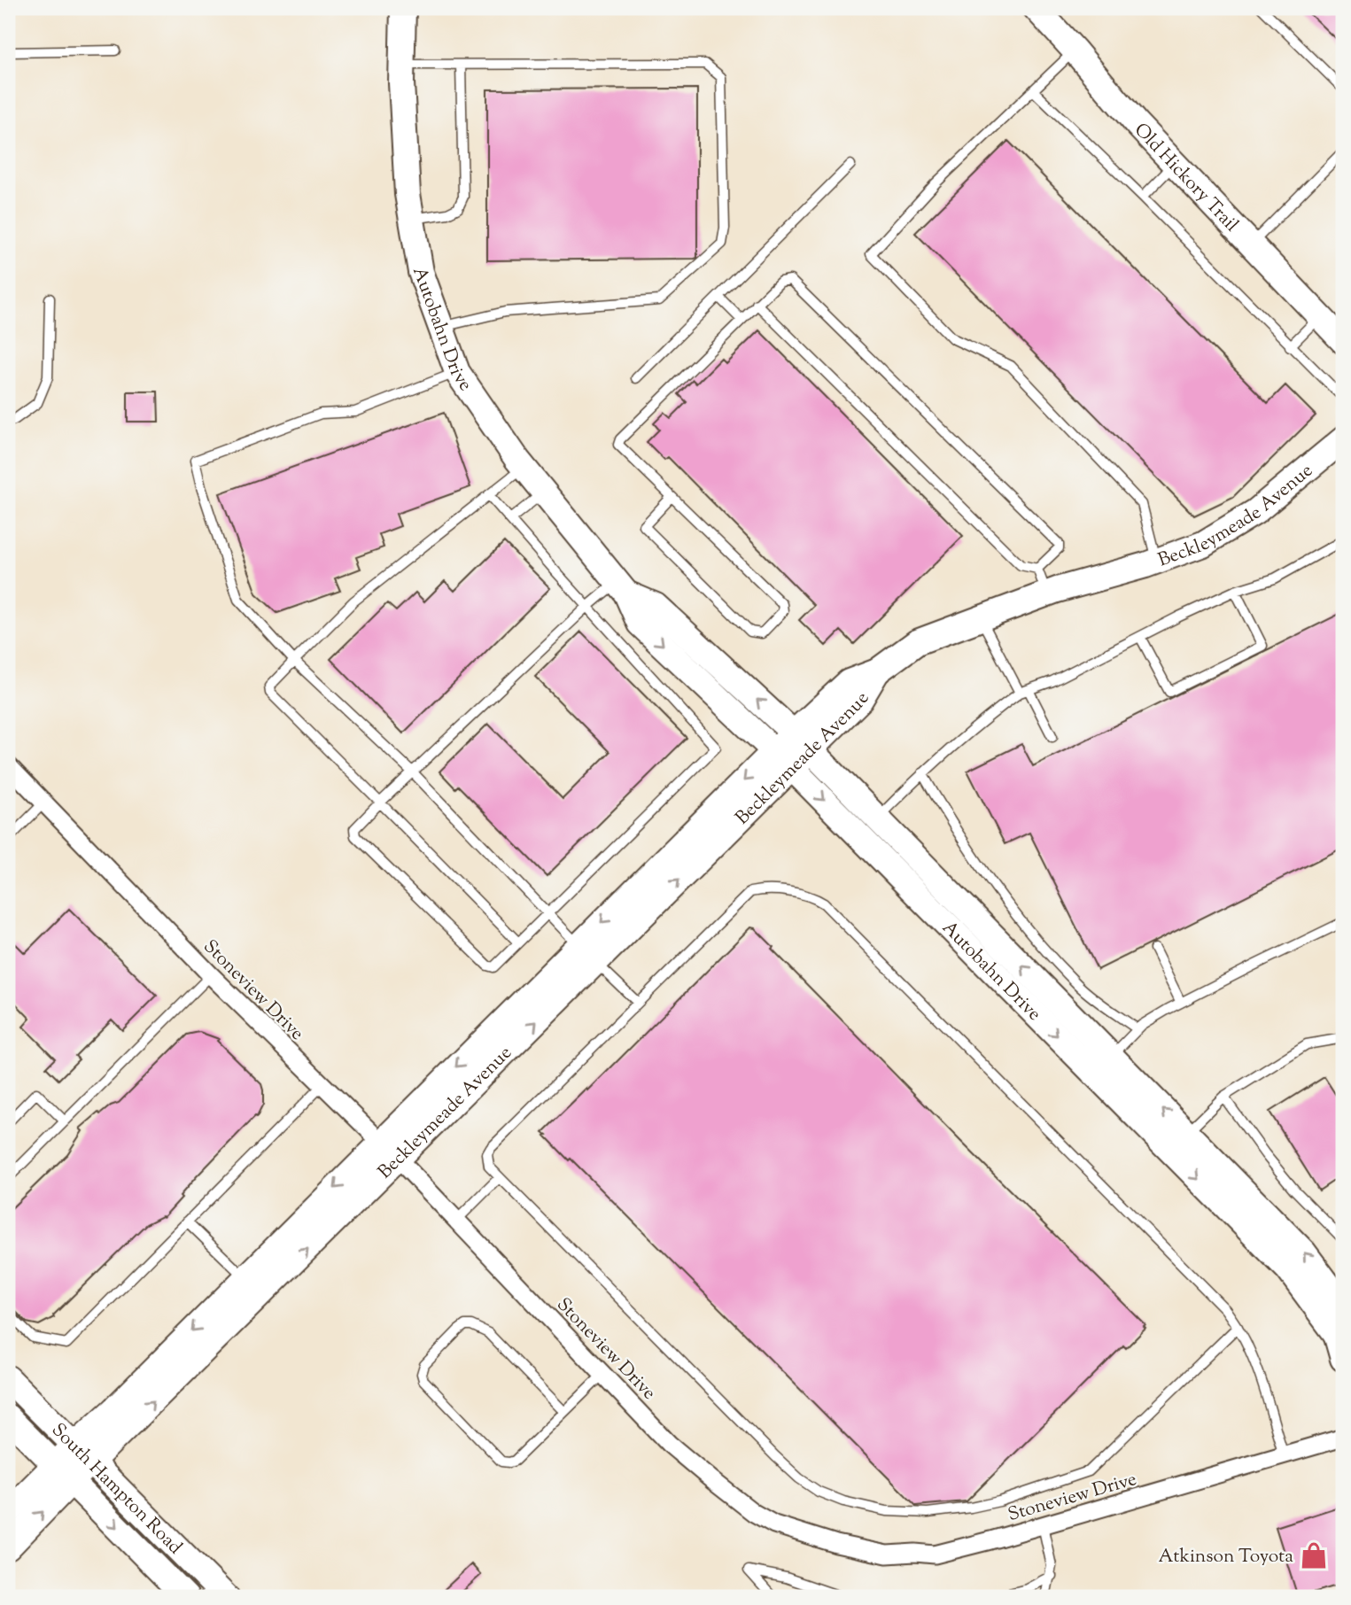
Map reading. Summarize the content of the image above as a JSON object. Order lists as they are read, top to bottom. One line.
{"streets":{"street":["Old Hickory Trail","Autobahn Drive","Beckleymeade Avenue","Stoneview Drive","South Hampton Road"]},"crossings":[["Autobahn Drive","Beckleymeade Avenue"],["Beckleymeade Avenue","Stoneview Drive"],["Beckleymeade Avenue","South Hampton Road"]],"places":{"shop":["Atkinson Toyota"]}}
